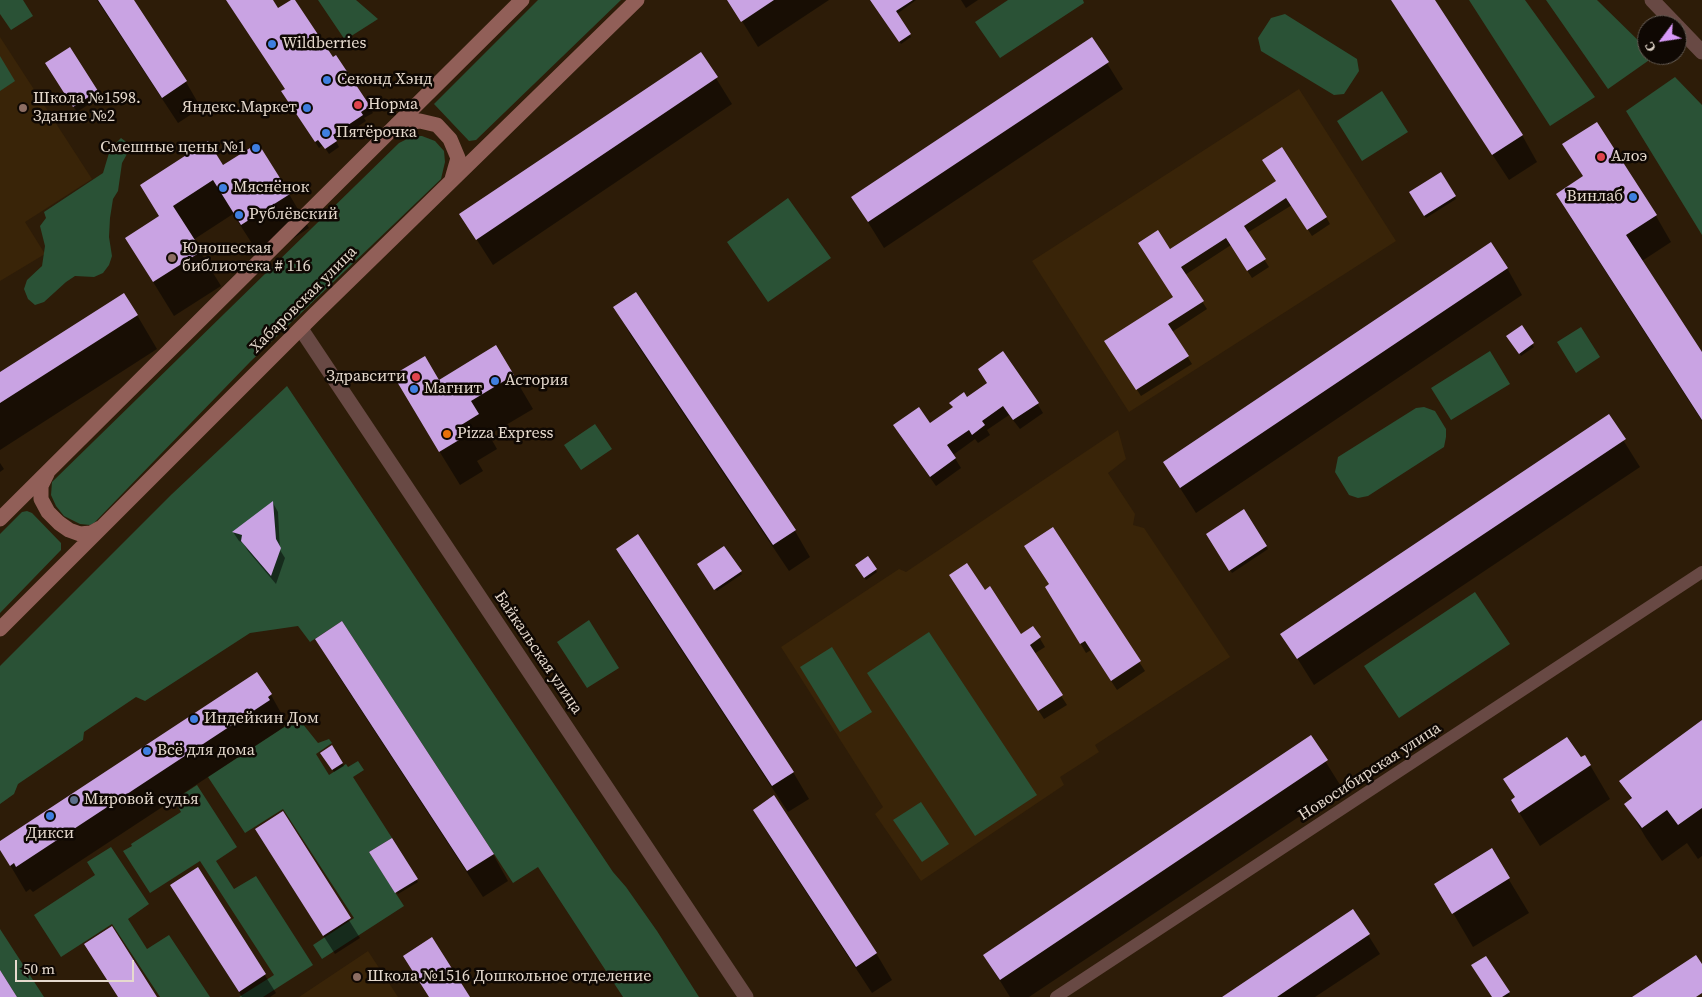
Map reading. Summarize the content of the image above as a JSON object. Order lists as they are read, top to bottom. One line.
{"streets":{"main road":["Хабаровская улица"],"street":["Байкальская улица","Новосибирская улица"]},"crossings":[["Хабаровская улица","Байкальская улица"]],"places":["Wildberries","Секонд Хэнд","Норма","Школа №1598. Здание №2","Яндекс.Маркет","Пятёрочка","Смешные цены №1","Алоэ","Мяснёнок","Винлаб","Рублёвский","Юношеская библиотека # 116","Здравсити","Астория","Магнит","Pizza Express","Индейкин Дом","Всё для дома","Мировой судья","Дикси","Школа №1516 Дошкольное отделение"],"scale_bar":"50 m","north":"bottom left"}
